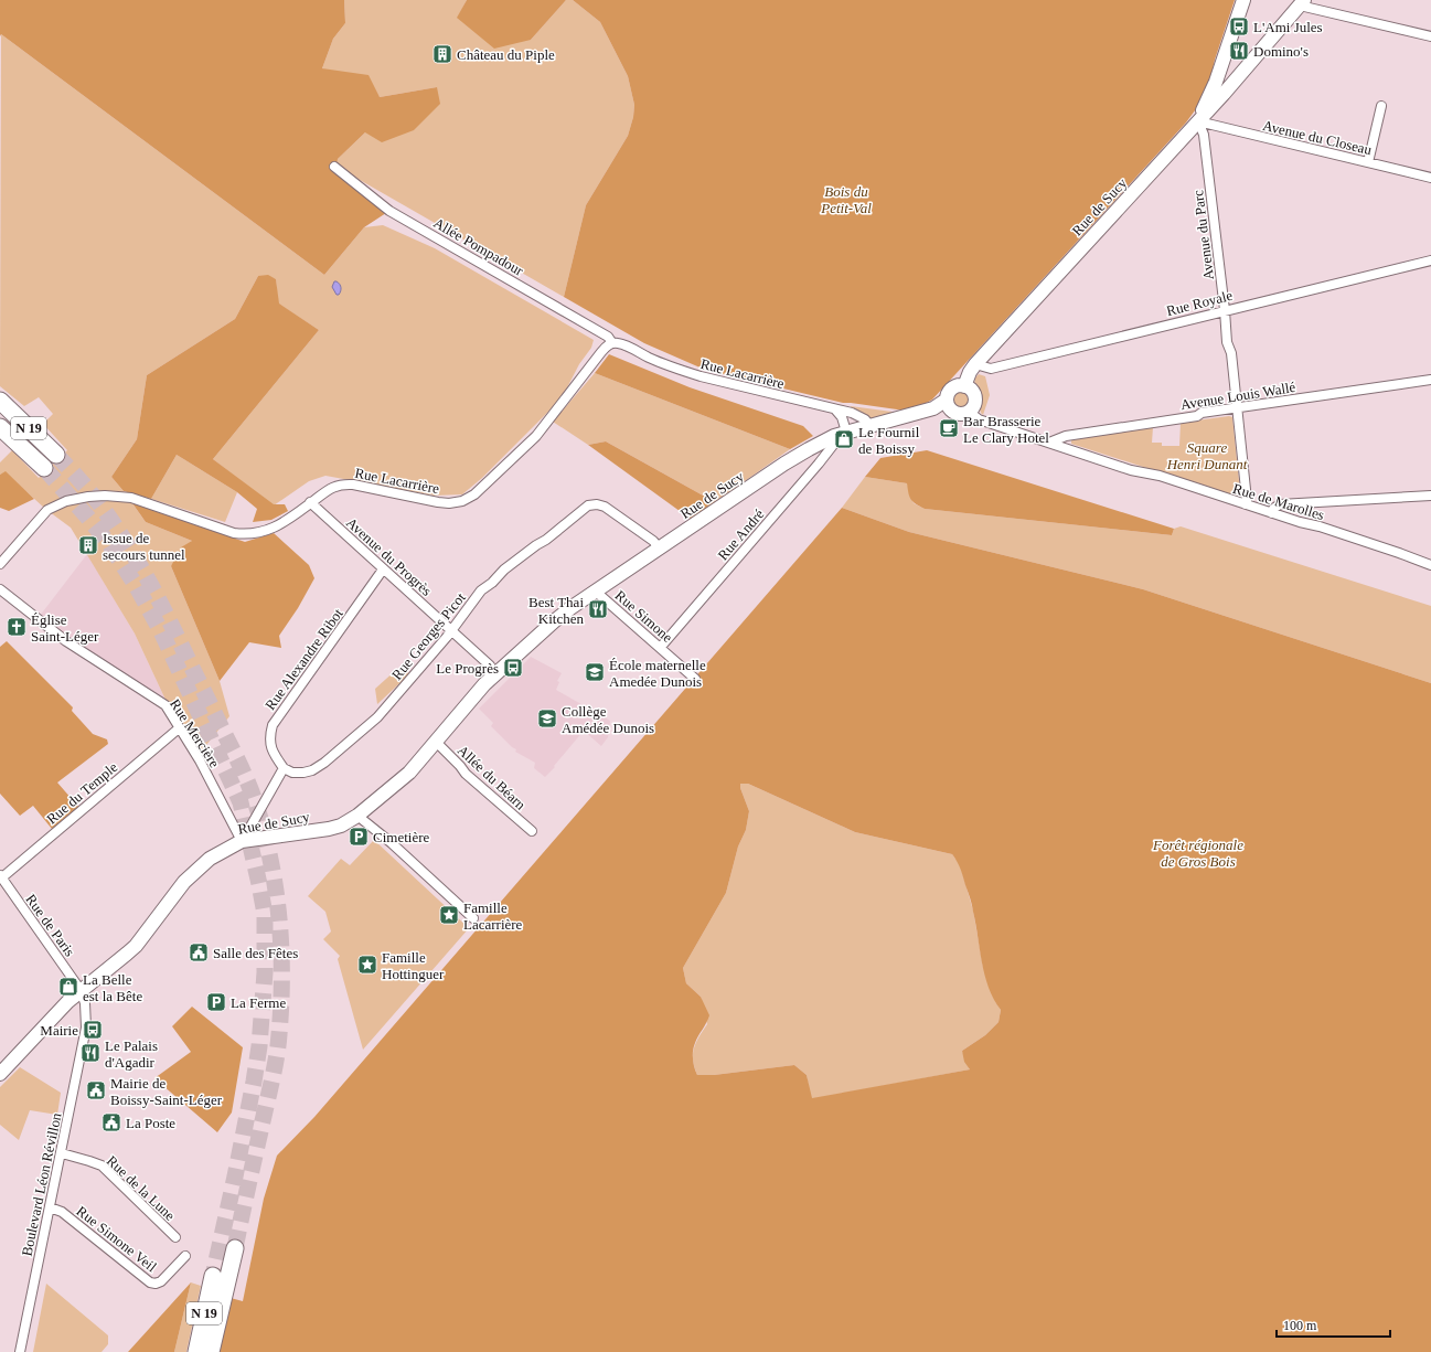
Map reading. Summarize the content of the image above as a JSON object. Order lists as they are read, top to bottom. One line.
{"streets":{"highway":["N 19"],"main road":["Rue de Sucy"],"street":["Avenue du Closeau","Avenue du Parc","Allée Pompadour","Rue Royale","Rue Lacarrière","Avenue Louis Wallé","Rue de Marolles","Rue André","Avenue du Progrès","Rue Simone","Rue Georges Picot","Rue Alexandre Ribot","Rue Mercière","Allée du Béarn","Rue du Temple","Rue de Paris","Boulevard Léon Révillon","Rue de la Lune","Rue Simone Veil"]},"crossings":[["Avenue du Closeau","Rue de Sucy"],["Avenue du Closeau","Avenue du Parc"],["Rue de Sucy","Avenue du Parc"],["Rue de Sucy","Rue Royale"],["Rue de Sucy","Rue Lacarrière"],["Rue de Sucy","Rue de Marolles"],["Rue de Sucy","Rue André"],["Rue de Sucy","Rue Simone"],["Rue de Sucy","Rue Georges Picot"],["Rue de Sucy","Rue Mercière"],["Rue de Sucy","Allée du Béarn"],["Rue de Sucy","Rue de Paris"],["Rue de Sucy","Boulevard Léon Révillon"],["Avenue du Parc","Rue Royale"],["Avenue du Parc","Avenue Louis Wallé"],["Avenue du Parc","Rue de Marolles"],["Allée Pompadour","Rue Lacarrière"],["Rue Lacarrière","Avenue du Progrès"],["Avenue Louis Wallé","Rue de Marolles"],["Rue André","Rue Simone"],["Avenue du Progrès","Rue Georges Picot"],["Avenue du Progrès","Rue Alexandre Ribot"],["Rue Georges Picot","Rue Alexandre Ribot"],["Rue Mercière","Rue du Temple"],["Rue du Temple","Rue de Paris"],["Rue de Paris","Boulevard Léon Révillon"],["Boulevard Léon Révillon","Rue de la Lune"],["Boulevard Léon Révillon","Rue Simone Veil"]],"parks":["Bois du Petit-Val","Square Henri Dunant","Forêt régionale de Gros Bois"],"places":{"bus stop":["L'Ami Jules","Le Progrès","Mairie"],"restaurant":["Domino's","Best Thai Kitchen","Le Palais d'Agadir"],"building":["Château du Piple","Issue de secours tunnel"],"cafe":["Bar Brasserie Le Clary Hotel"],"shop":["Le Fournil de Boissy","La Belle est la Bête"],"church":["Église Saint-Léger"],"school or university":["École maternelle Amedée Dunois","Collège Amédée Dunois"],"parking":["Cimetière","La Ferme"],"place":["Famille Lacarrière","Famille Hottinguer"],"public building":["Salle des Fêtes","Mairie de Boissy-Saint-Léger","La Poste"]},"scale_bar":"100 m"}
